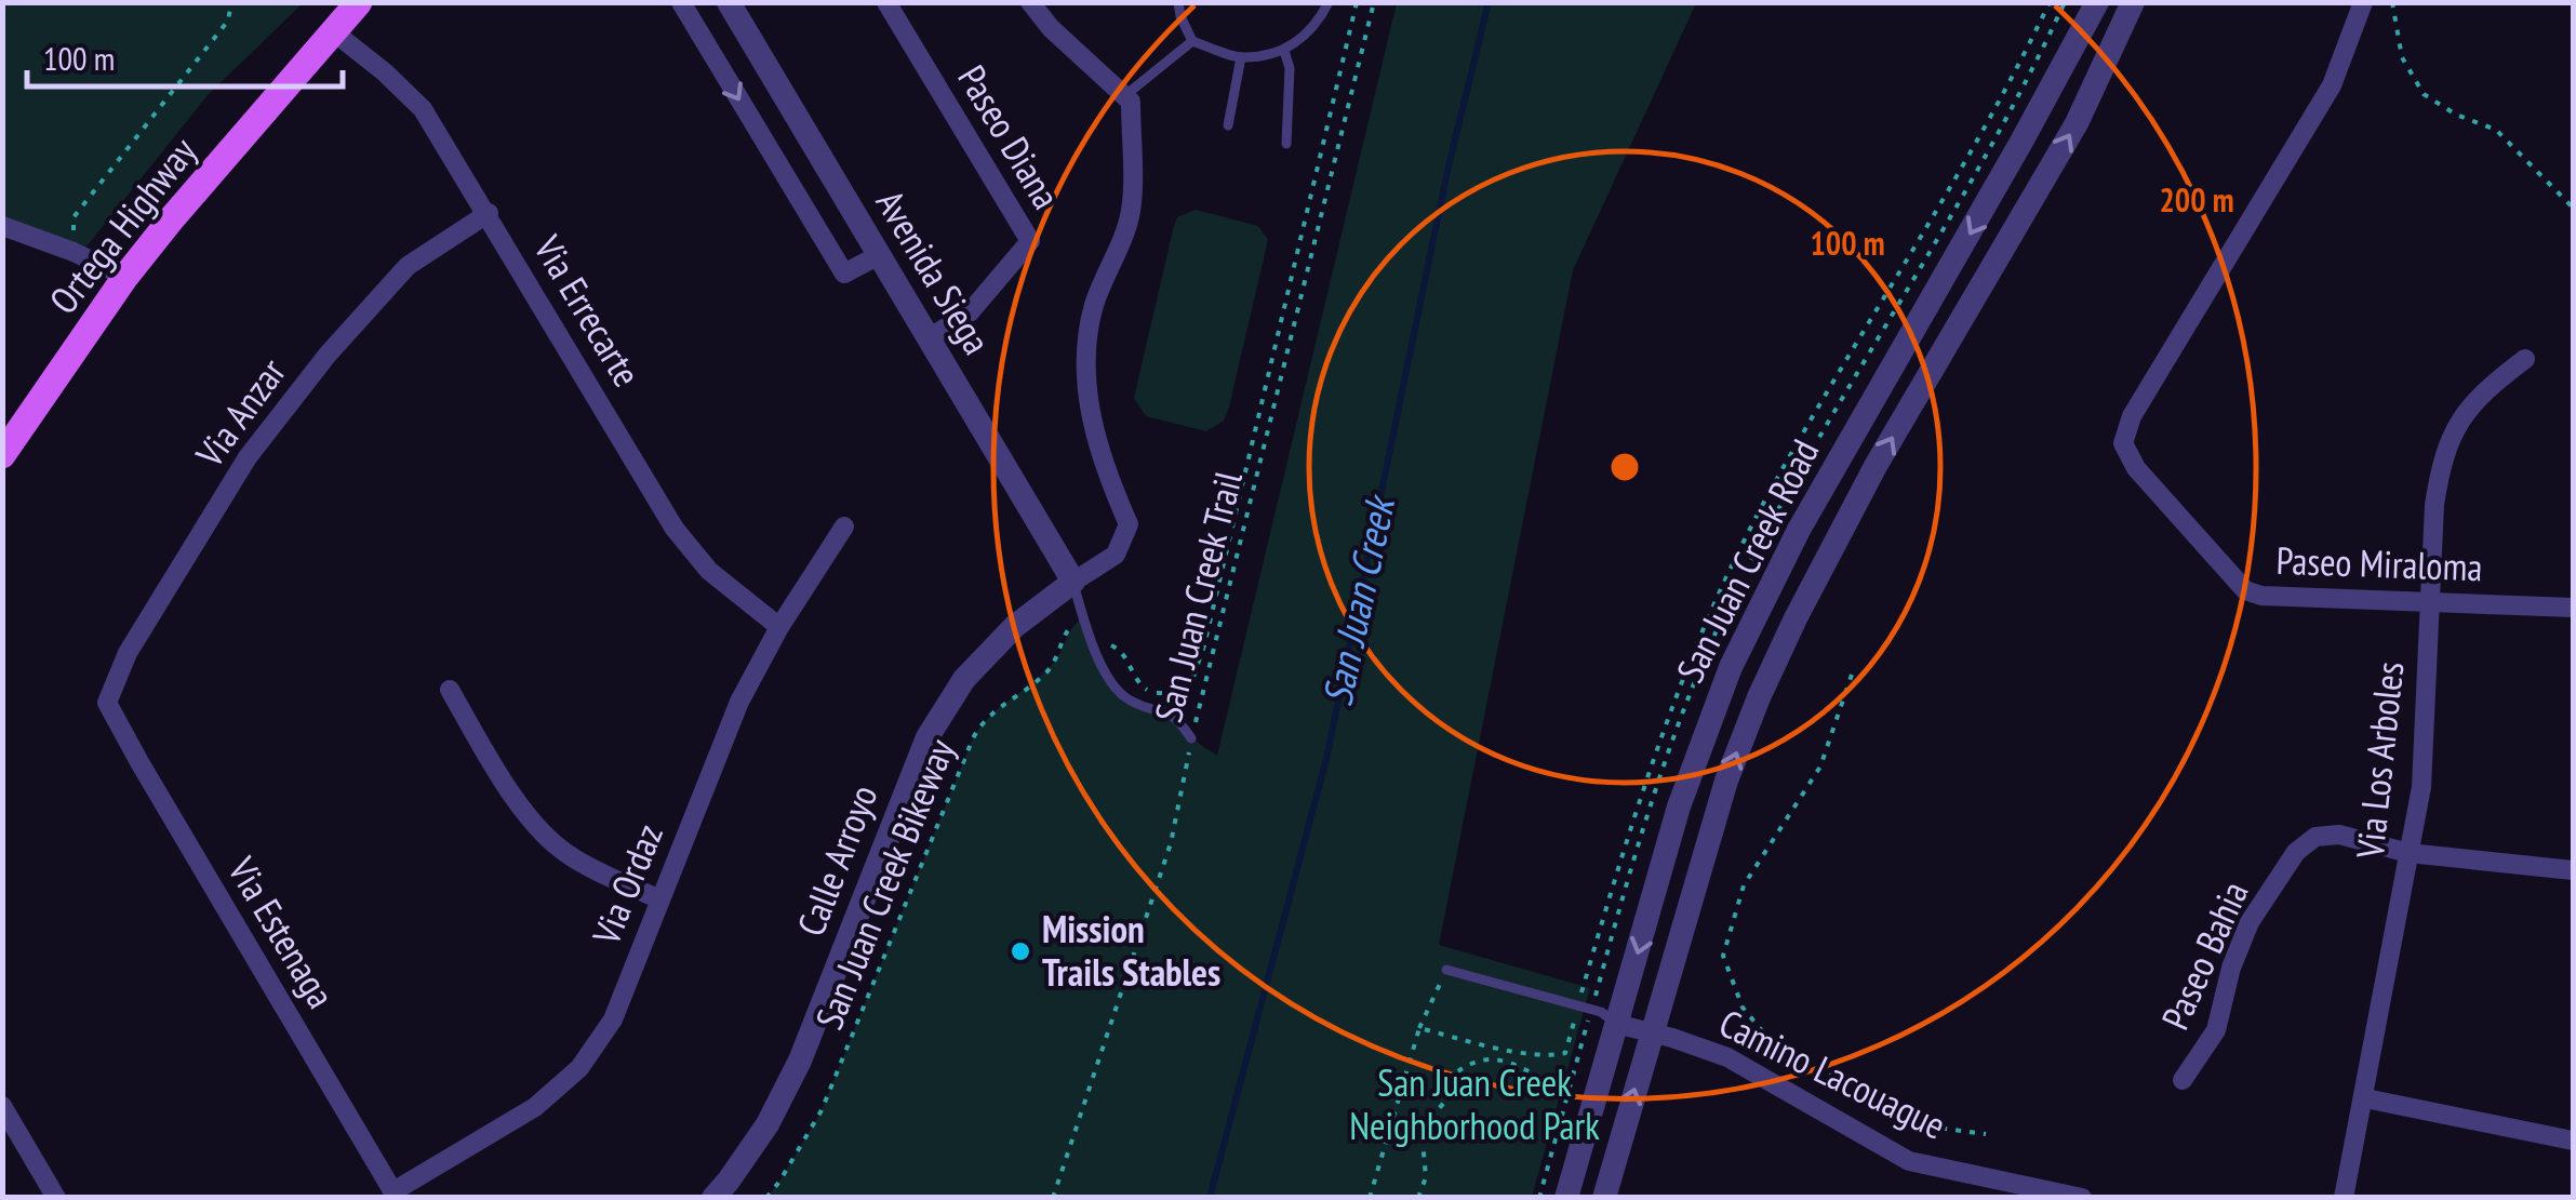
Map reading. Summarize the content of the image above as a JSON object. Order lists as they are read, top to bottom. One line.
{"streets":{"main road":["Ortega Highway"],"street":["Paseo Diana","Avenida Siega","Via Errecarte","Via Anzar","San Juan Creek Road","Paseo Miraloma","Via Los Arboles","Calle Arroyo","Via Ordaz","Via Estenaga","Paseo Bahia","Camino Lacouague"],"path":["San Juan Creek Trail","San Juan Creek Bikeway"]},"crossings":[["Paseo Diana","Avenida Siega"],["Ortega Highway","Via Errecarte"],["Avenida Siega","Calle Arroyo"],["Via Errecarte","Via Anzar"],["Via Errecarte","Via Ordaz"],["Via Anzar","Via Estenaga"],["San Juan Creek Road","Camino Lacouague"],["Paseo Miraloma","Via Los Arboles"],["Via Los Arboles","Paseo Bahia"],["Via Ordaz","Via Estenaga"]],"water":["San Juan Creek"],"parks":["San Juan Creek Neighborhood Park"],"places":["Mission Trails Stables"],"scale_bar":"100 m","rings":["200 m","100 m"]}
